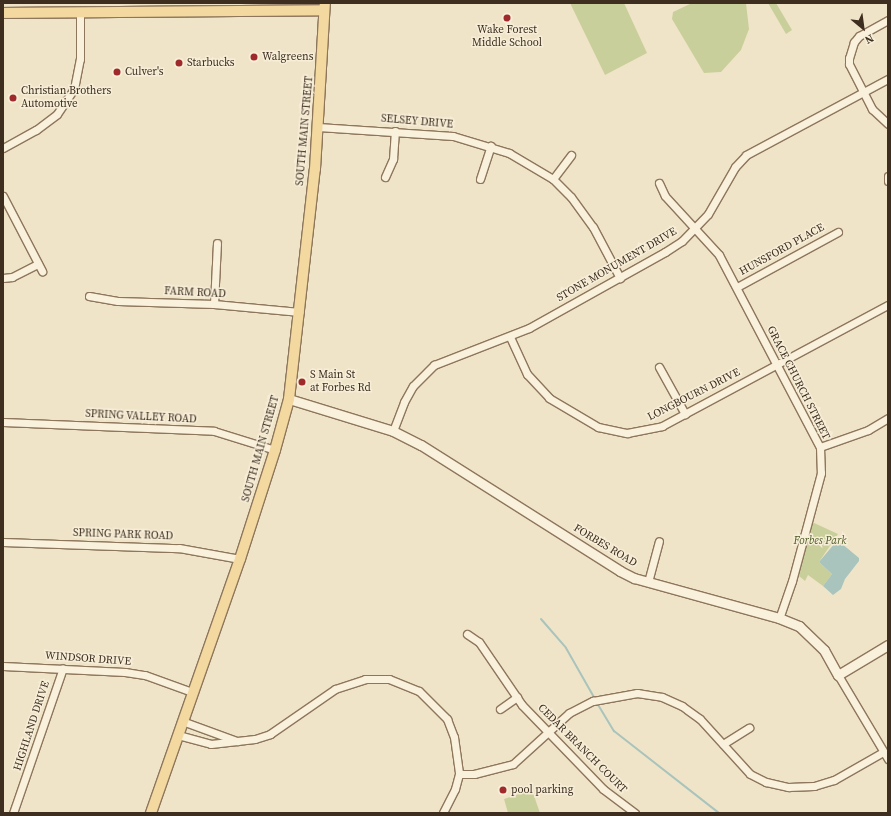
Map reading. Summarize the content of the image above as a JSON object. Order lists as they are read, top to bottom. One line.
{"streets":{"main road":["SOUTH MAIN STREET"],"street":["SELSEY DRIVE","HUNSFORD PLACE","STONE MONUMENT DRIVE","FARM ROAD","GRACE CHURCH STREET","LONGBOURN DRIVE","SPRING VALLEY ROAD","SPRING PARK ROAD","FORBES ROAD","WINDSOR DRIVE","HIGHLAND DRIVE","CEDAR BRANCH COURT"]},"crossings":[["SELSEY DRIVE","SOUTH MAIN STREET"],["SELSEY DRIVE","STONE MONUMENT DRIVE"],["SOUTH MAIN STREET","FARM ROAD"],["SOUTH MAIN STREET","SPRING VALLEY ROAD"],["SOUTH MAIN STREET","SPRING PARK ROAD"],["SOUTH MAIN STREET","FORBES ROAD"],["SOUTH MAIN STREET","WINDSOR DRIVE"],["HUNSFORD PLACE","GRACE CHURCH STREET"],["STONE MONUMENT DRIVE","GRACE CHURCH STREET"],["STONE MONUMENT DRIVE","LONGBOURN DRIVE"],["STONE MONUMENT DRIVE","FORBES ROAD"],["GRACE CHURCH STREET","LONGBOURN DRIVE"],["GRACE CHURCH STREET","FORBES ROAD"],["WINDSOR DRIVE","HIGHLAND DRIVE"]],"parks":["Forbes Park"],"places":["Wake Forest Middle School","Walgreens","Starbucks","Culver's","Christian Brothers Automotive","S Main St at Forbes Rd","pool parking"],"north":"bottom right"}
